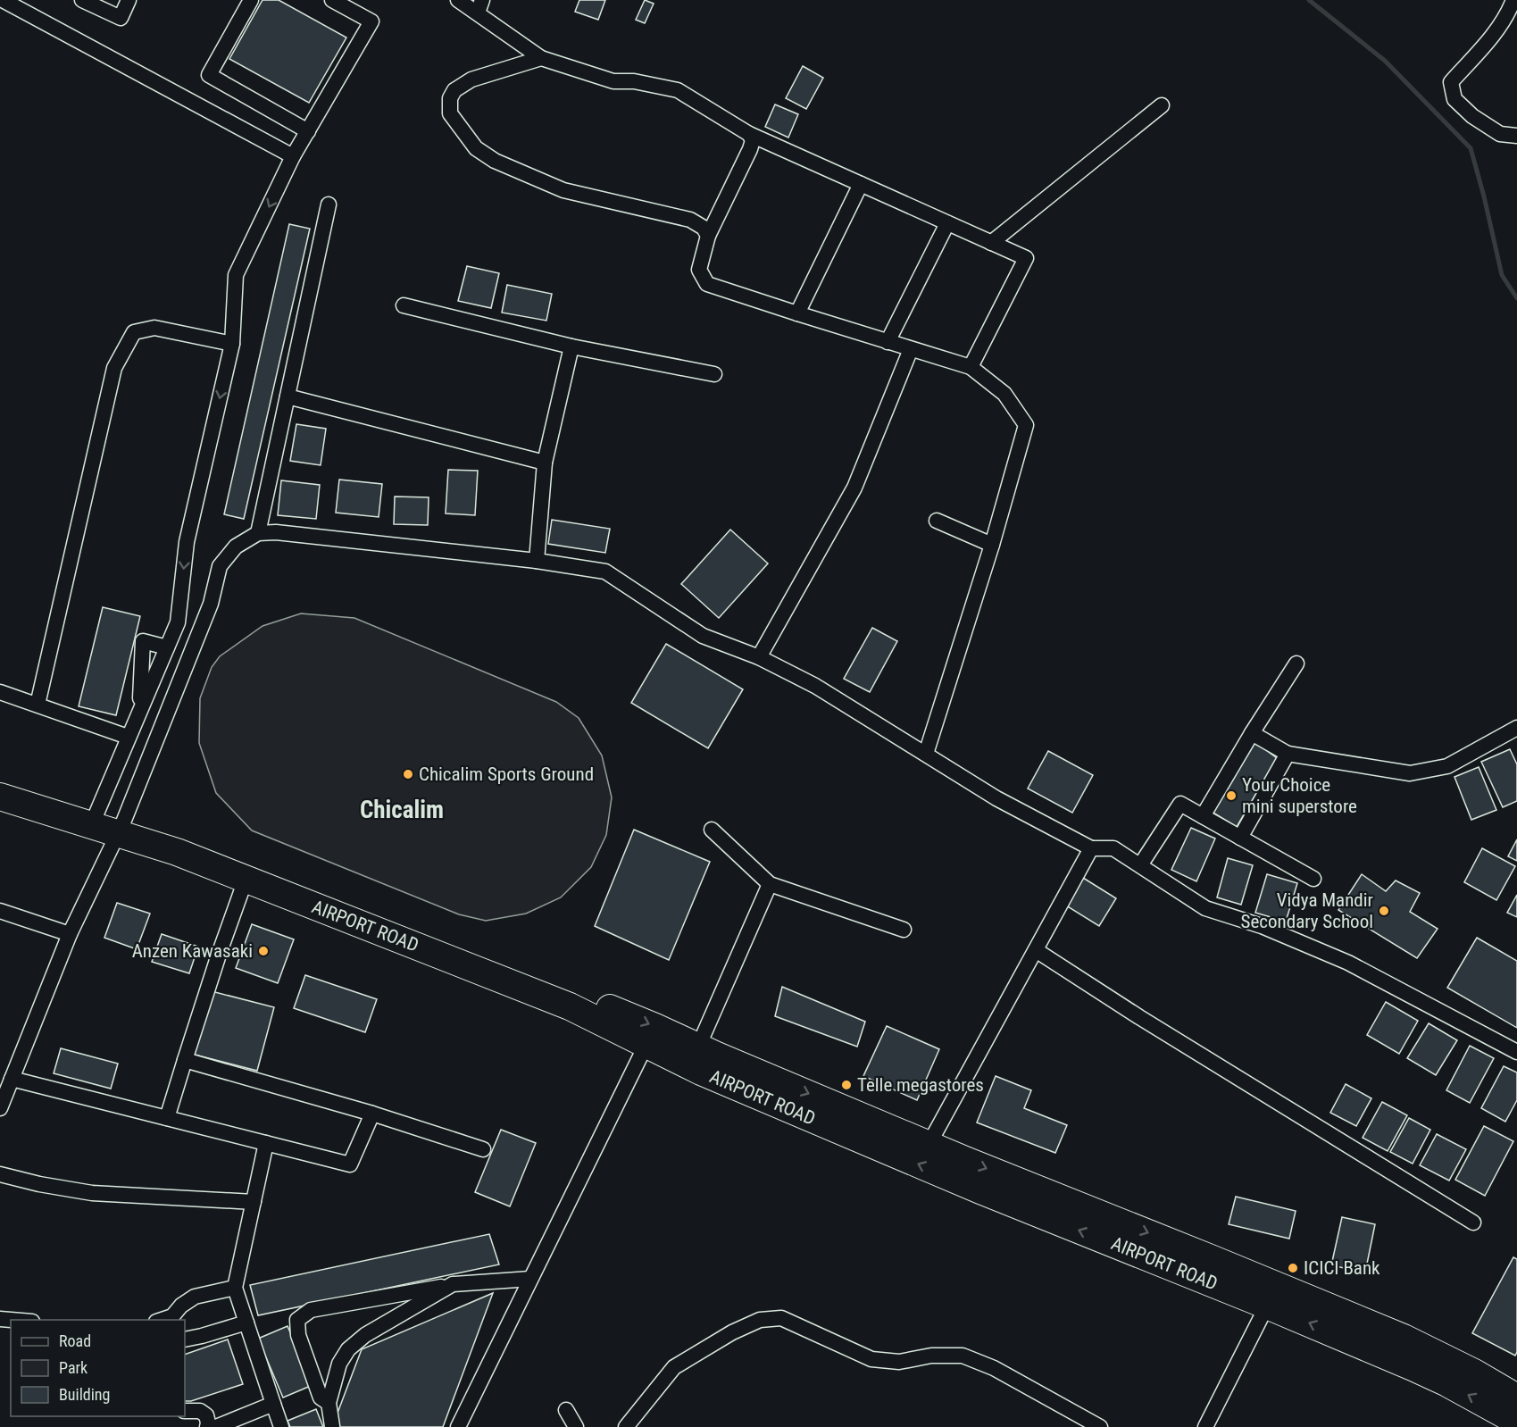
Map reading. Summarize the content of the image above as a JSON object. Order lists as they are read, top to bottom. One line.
{"streets":{"highway":["AIRPORT ROAD"]},"districts":["Chicalim"],"places":["Chicalim Sports Ground","Your Choice mini superstore","Vidya Mandir Secondary School","Anzen Kawasaki","Telle megastores","ICICI Bank"],"legend":["Road","Park","Building"]}
